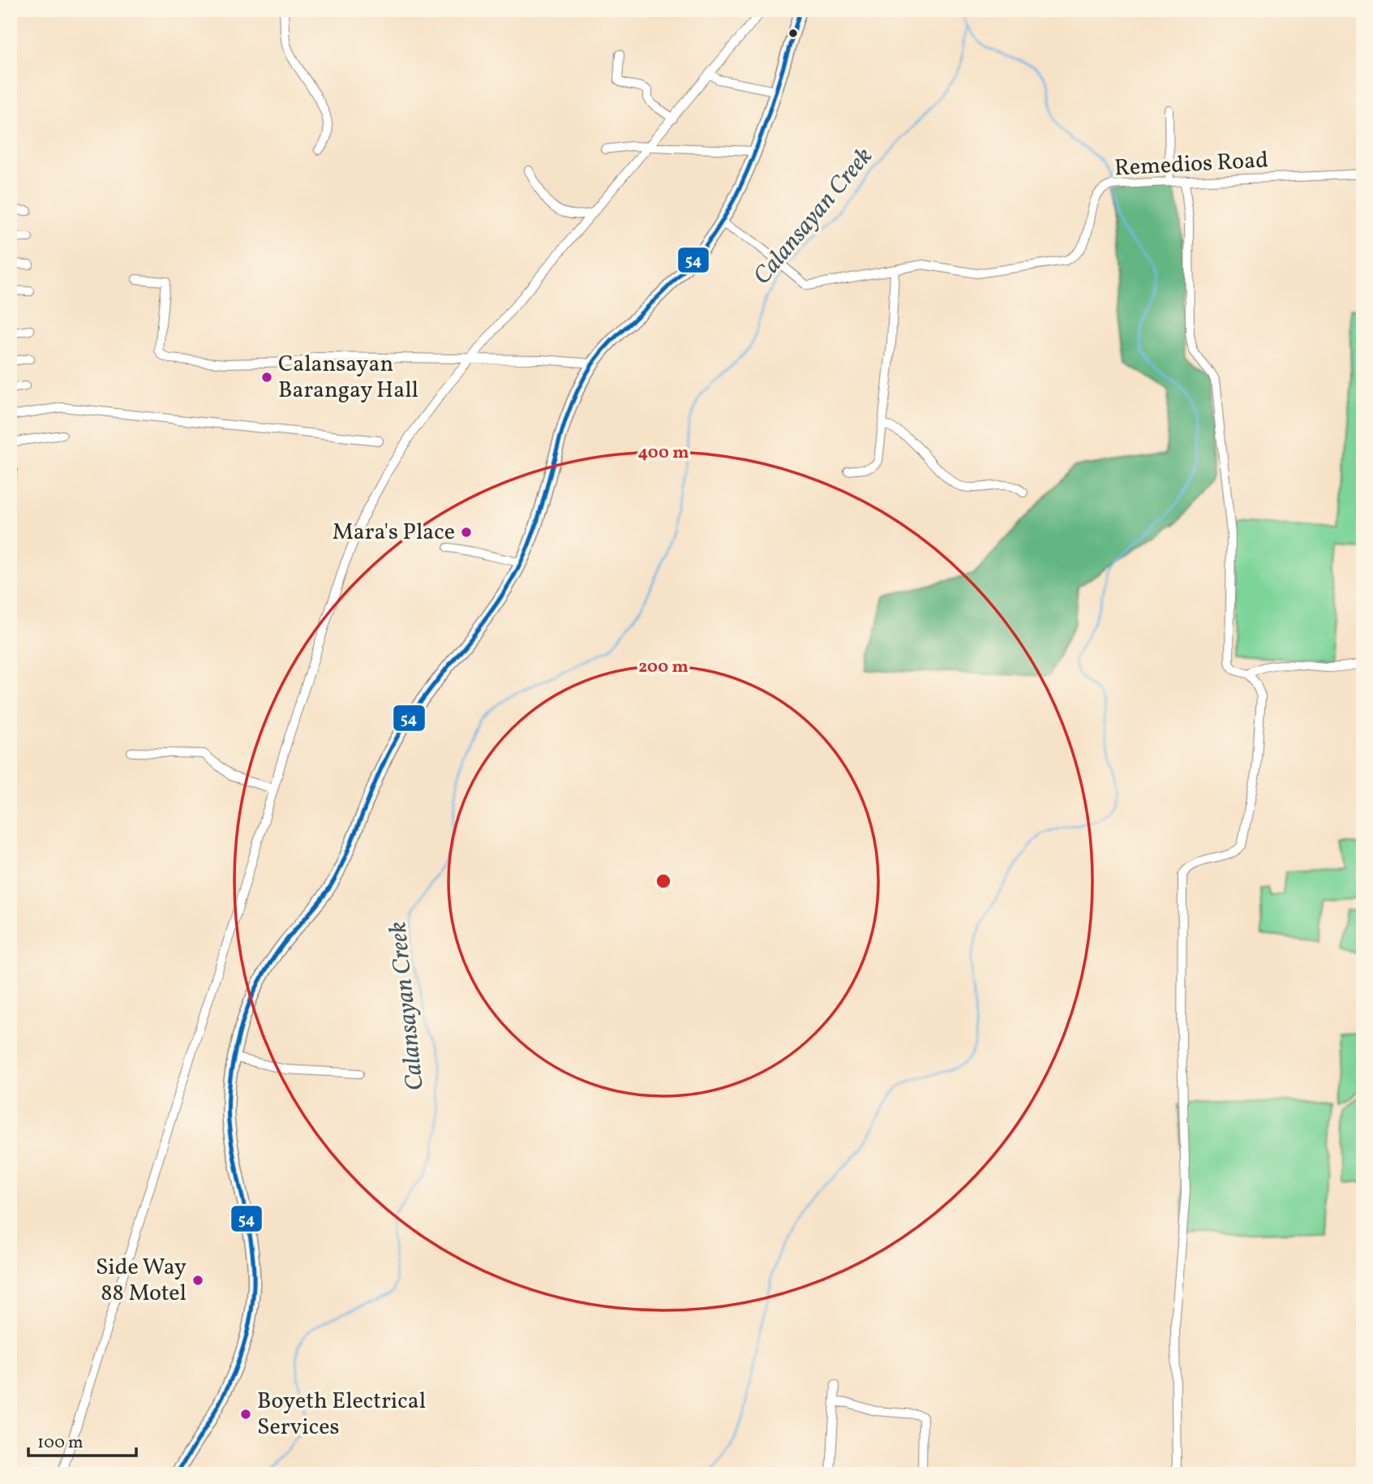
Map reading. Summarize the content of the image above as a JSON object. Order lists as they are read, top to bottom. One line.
{"streets":{"street":["Remedios Road"]},"water":["Calansayan Creek"],"places":["Calansayan Barangay Hall","Mara's Place","Side Way 88 Motel","Boyeth Electrical Services"],"lines":["transit line 54"],"scale_bar":"100 m","rings":["400 m","200 m"]}
